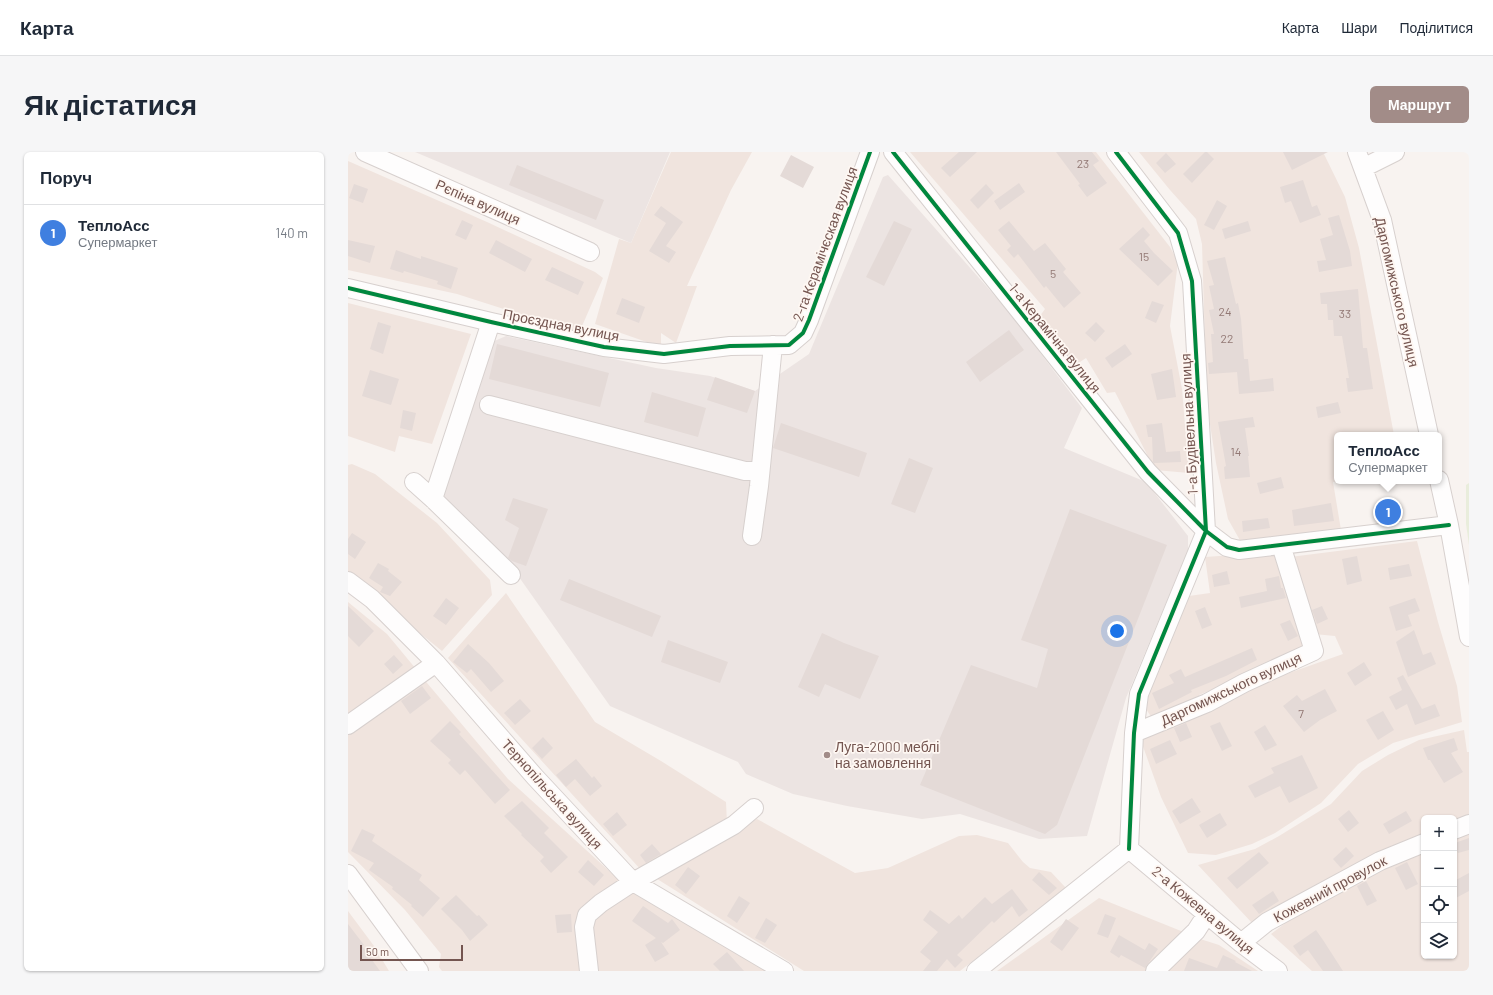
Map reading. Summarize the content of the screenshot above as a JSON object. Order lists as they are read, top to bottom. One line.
{"streets":{"street":["Рєпіна вулиця","2-га Кєрамічєская вулиця","Даргомижського вулиця","Проєздная вулиця","1-а Керамічна вулиця","1-а Будівельна вулиця","Тернопільська вулиця","Кожевний провулок","2-а Кожевна вулиця"]},"crossings":[["2-га Кєрамічєская вулиця","Проєздная вулиця"],["Даргомижського вулиця","1-а Керамічна вулиця"],["Даргомижського вулиця","1-а Будівельна вулиця"],["1-а Керамічна вулиця","1-а Будівельна вулиця"],["1-а Будівельна вулиця","2-а Кожевна вулиця"],["Кожевний провулок","2-а Кожевна вулиця"]],"places":["Луга-2000 меблі на замовлення"],"house_numbers":["23","15","5","24","33","22","14","7"],"scale_bar":"50 m","page":{"header":"Карта","nav":["Карта","Шари","Поділитися"],"buttons":"Маршрут","title":"Як дістатися","heading":"Поруч","list":[{"mark":"1","name":"ТеплоАсс","note":"Супермаркет","value":"140 m"}],"popup":["ТеплоАсс","Супермаркет"],"pins":"1","map_buttons":["+","−"],"scale":"50 m"}}
